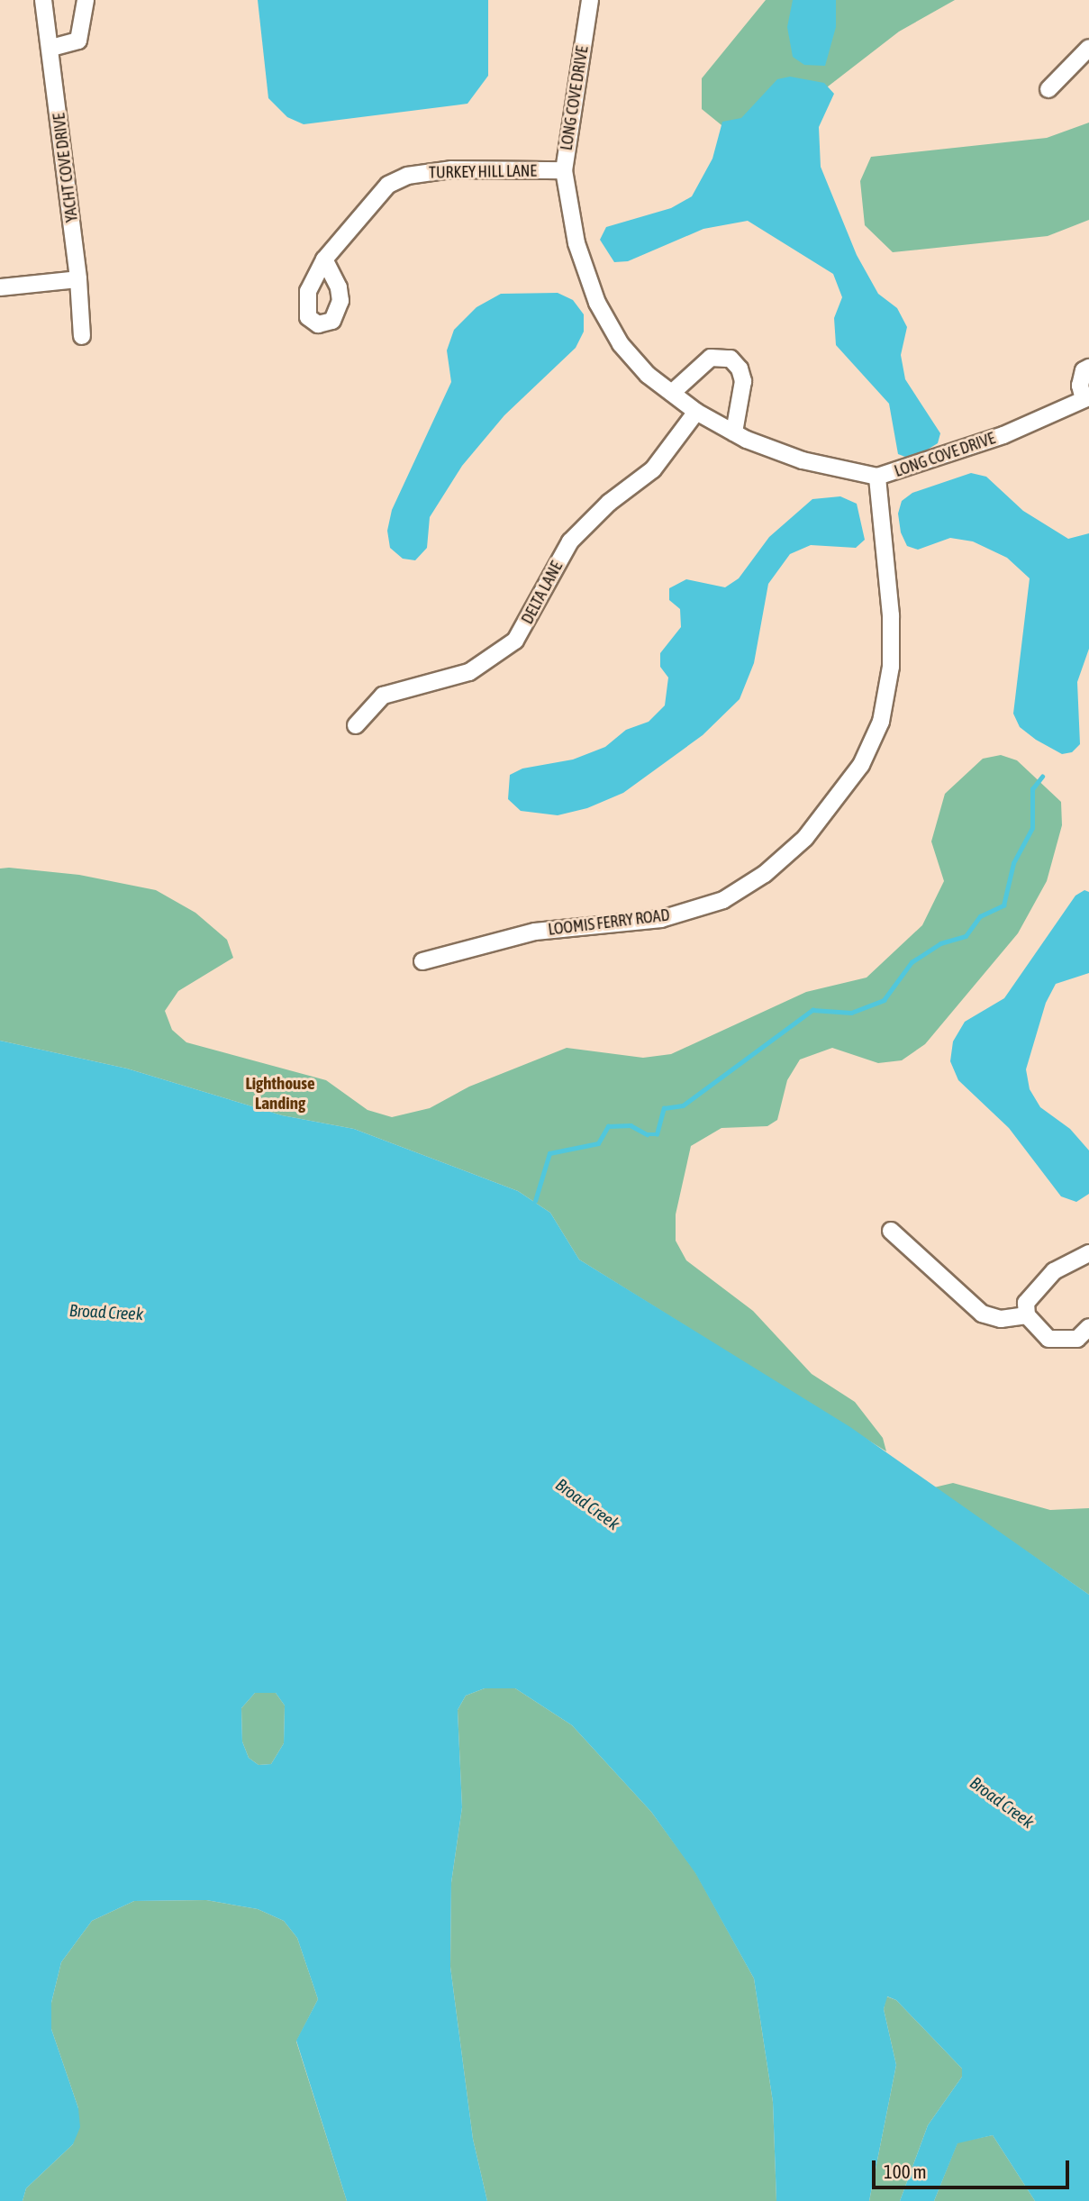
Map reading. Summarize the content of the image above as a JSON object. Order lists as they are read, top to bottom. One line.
{"streets":{"street":["LONG COVE DRIVE","YACHT COVE DRIVE","TURKEY HILL LANE","DELTA LANE","LOOMIS FERRY ROAD"]},"crossings":[["LONG COVE DRIVE","TURKEY HILL LANE"],["LONG COVE DRIVE","DELTA LANE"],["LONG COVE DRIVE","LOOMIS FERRY ROAD"]],"districts":["Lighthouse Landing"],"water":["Broad Creek"],"scale_bar":"100 m"}
